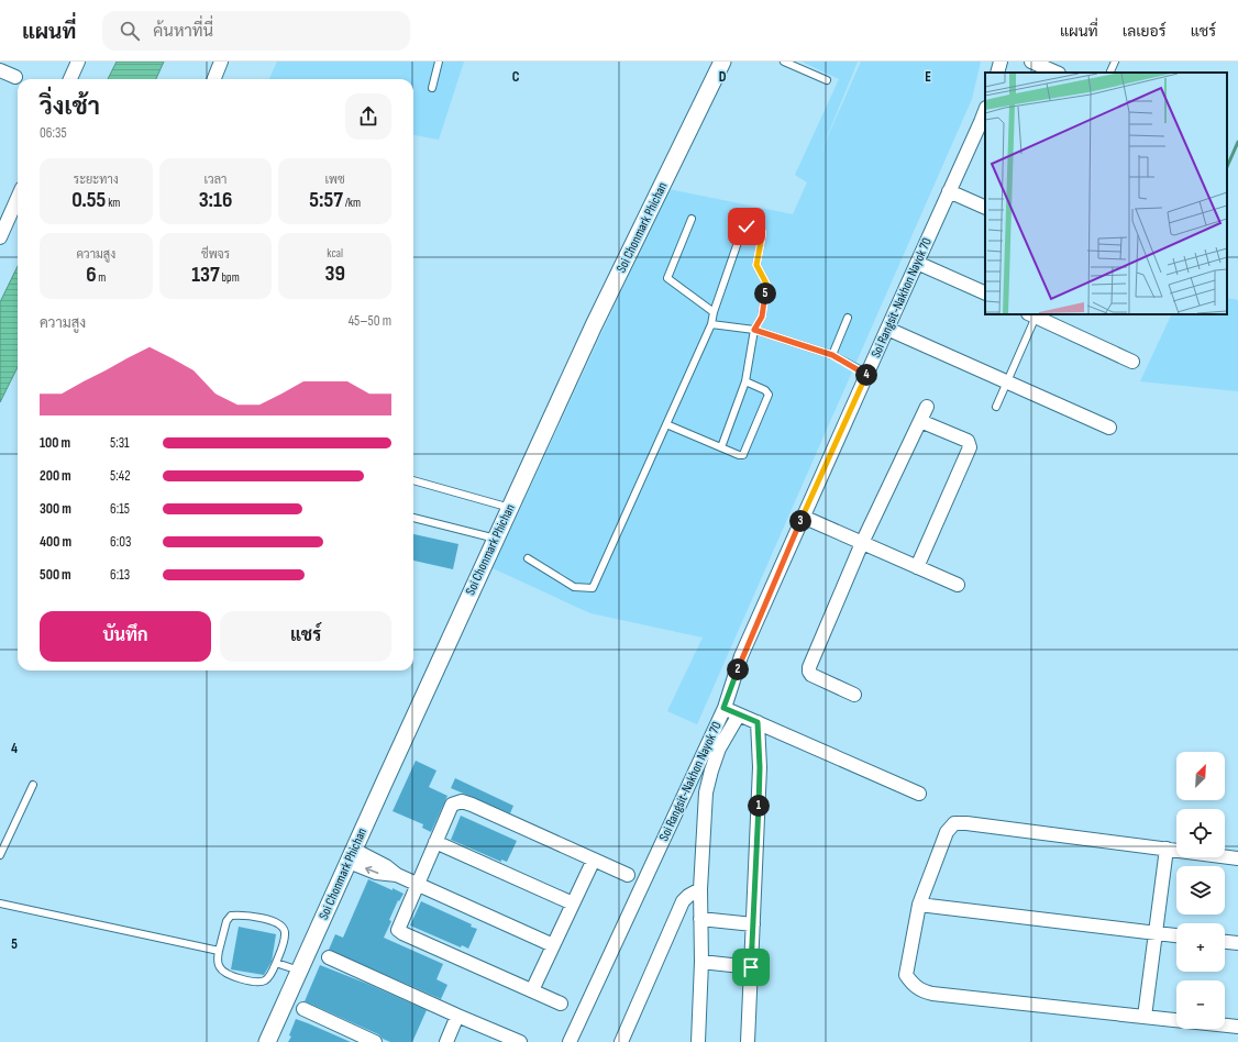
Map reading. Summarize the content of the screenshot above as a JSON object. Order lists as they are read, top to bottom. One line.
{"streets":{"street":["Soi Chonmark Phichan","Soi Rangsit-Nakhon Nayok 70"]},"north":"top right","page":{"header":"แผนที่","search":"ค้นหาที่นี่","nav":["แผนที่","เลเยอร์","แชร์"],"heading":["วิ่งเช้า","06:35"],"stats":[["ระยะทาง","0.55 km"],["เวลา","3:16"],["เพซ","5:57 /km"],["ความสูง","6 m"],["ชีพจร","137 bpm"],["kcal","39"]],"pins":["5","4","3","2","1"],"chart":["ความสูง","45–50 m"],"list":[{"name":"100 m","note":"5:31"},{"name":"200 m","note":"5:42"},{"name":"300 m","note":"6:15"},{"name":"400 m","note":"6:03"},{"name":"500 m","note":"6:13"}],"buttons":["บันทึก","แชร์"],"map_buttons":["+","−"]},"grid":{"columns":["C","D","E"],"rows":["4","5"]}}
